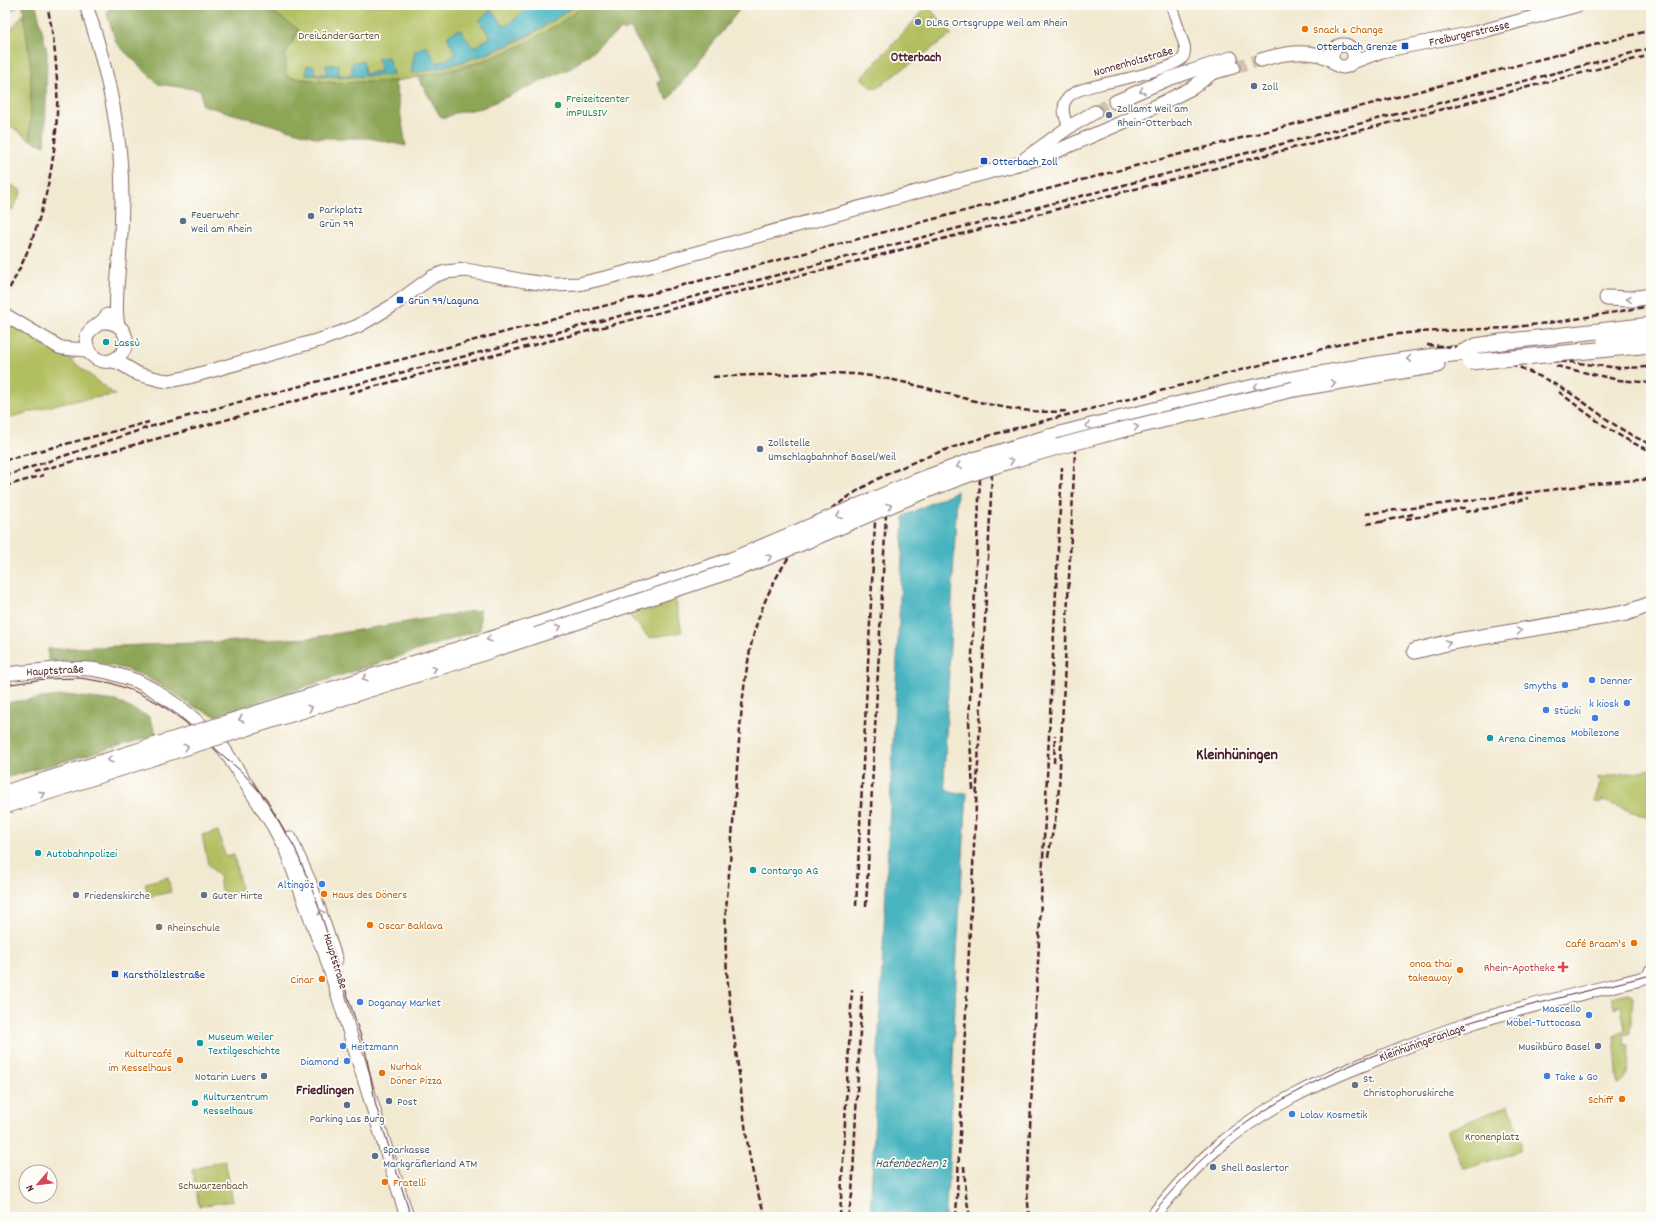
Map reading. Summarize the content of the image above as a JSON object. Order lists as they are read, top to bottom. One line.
{"streets":{"main road":["Freiburgerstrasse","Hauptstraße","Kleinhüningeranlage"],"street":["Nonnenholzstraße"]},"districts":["Otterbach","Kleinhüningen","Friedlingen"],"water":["Hafenbecken 2"],"parks":["DreiLänderGarten","Kronenplatz","Schwarzenbach"],"places":{"other":["DLRG Ortsgruppe Weil am Rhein","Snack & Change","Zoll","Freizeitcenter imPULSIV","Zollamt Weil am Rhein-Otterbach","Parkplatz Grün 99","Feuerwehr Weil am Rhein","Lassù","Zollstelle Umschlagbahnhof Basel/Weil","Denner","Smyths","k kiosk","Stücki","Mobilezone","Arena Cinemas","Autobahnpolizei","Contargo AG","Altingöz","Haus des Döners","Friedenskirche","Guter Hirte","Oscar Baklava","Rheinschule","Café Braam's","onoa thai takeaway","Cinar","Doganay Market","Mascello Möbel-Tuttocasa","Museum Weiler Textilgeschichte","Heitzmann","Musikbüro Basel","Kulturcafé im Kesselhaus","Diamond","Nurhak Döner Pizza","Notarin Luers","Take & Go","St. Christophoruskirche","Schiff","Post","Kulturzentrum Kesselhaus","Parking Las Burg","Lolav Kosmetik","Sparkasse Markgräflerland ATM","Shell Baslertor","Fratelli"],"transit":["Otterbach Grenze","Otterbach Zoll","Grün 99/Laguna","Karsthölzlestraße"],"health":["Rhein-Apotheke"]},"north":"bottom left"}
